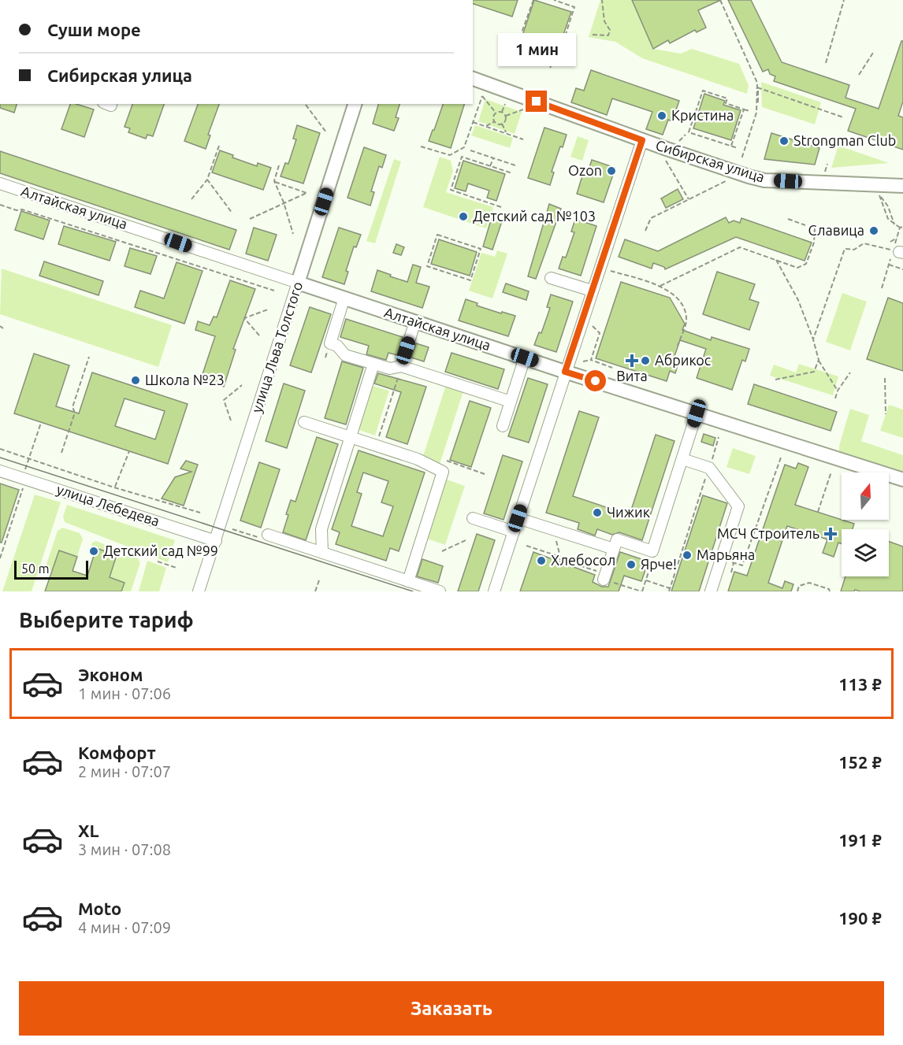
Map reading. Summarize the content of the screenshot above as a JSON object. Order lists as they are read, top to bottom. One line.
{"streets":{"main road":["Сибирская улица","Алтайская улица","улица Льва Толстого"],"street":["улица Лебедева"]},"crossings":[["Алтайская улица","улица Льва Толстого"],["улица Льва Толстого","улица Лебедева"]],"places":{"other":["Кристина","Strongman Club","Ozon","Детский сад №103","Славица","Абрикос","Школа №23","Чижик","Детский сад №99","Марьяна","Хлебосол","Ярче!"],"health":["Вита","МСЧ Строитель"]},"scale_bar":"50 m","north":"top","page":{"banner":["Суши море","Сибирская улица"],"bubble":"1 мин","scale":"50 m","heading":"Выберите тариф","list":[{"name":"Эконом","note":"1 мин · 07:06","value":"113 ₽"},{"name":"Комфорт","note":"2 мин · 07:07","value":"152 ₽"},{"name":"XL","note":"3 мин · 07:08","value":"191 ₽"},{"name":"Moto","note":"4 мин · 07:09","value":"190 ₽"}],"buttons":"Заказать"}}
